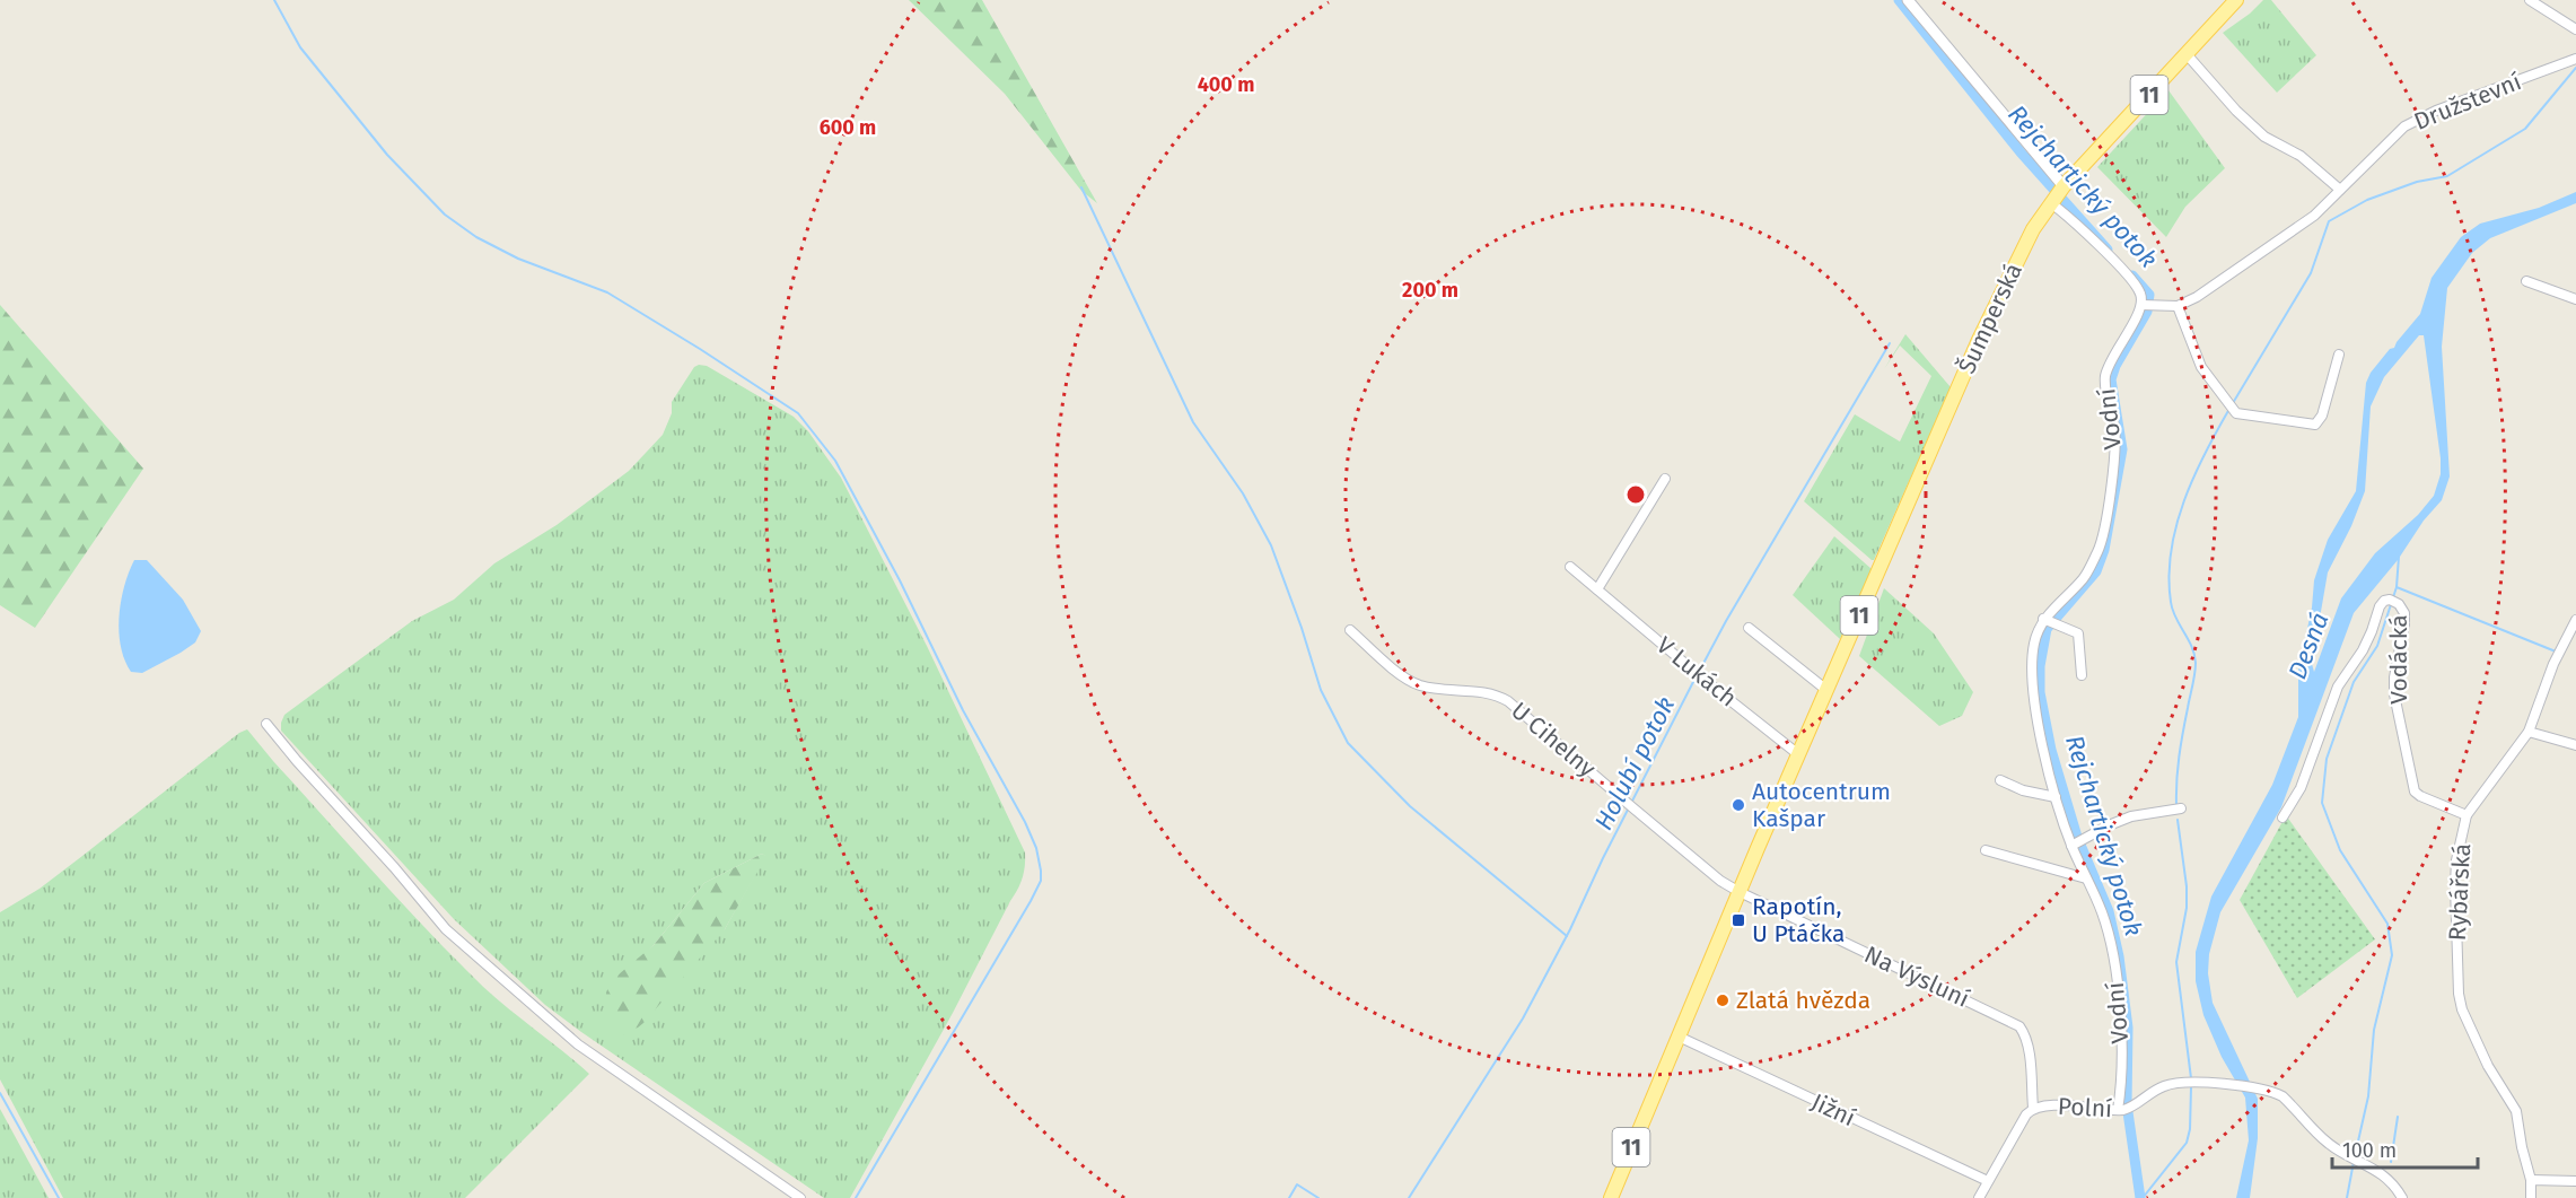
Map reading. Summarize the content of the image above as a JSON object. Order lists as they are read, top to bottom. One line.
{"streets":{"main road":["11","Šumperská"],"street":["Družstevní","Vodní","Vodácká","V Lukách","U Cihelny","Rybářská","Na Výsluní","Polní","Jižní"]},"crossings":[["11","Šumperská"],["11","Jižní"],["Šumperská","V Lukách"],["Šumperská","U Cihelny"],["Šumperská","Na Výsluní"],["Šumperská","Jižní"],["Vodní","Polní"],["Vodácká","Rybářská"],["U Cihelny","Na Výsluní"],["Na Výsluní","Polní"],["Polní","Jižní"]],"water":["Rejchartický potok","Desná","Holubí potok"],"places":{"other":["Autocentrum Kašpar","Zlatá hvězda"],"transit":["Rapotín, U Ptáčka"]},"scale_bar":"100 m","rings":["400 m","600 m","200 m"]}
